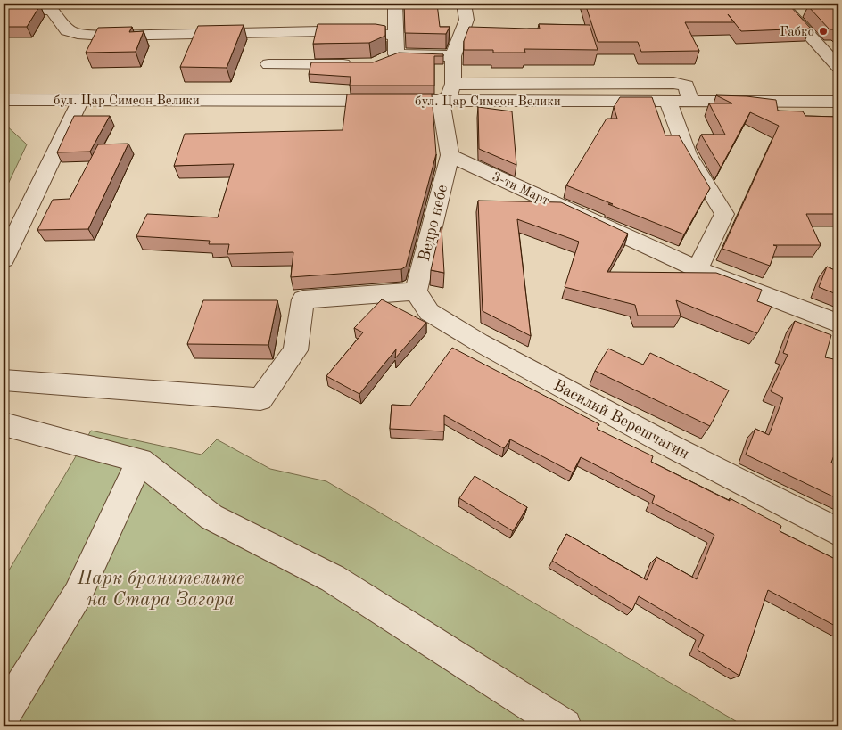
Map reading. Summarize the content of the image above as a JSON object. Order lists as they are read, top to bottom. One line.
{"streets":{"street":["бул. Цар Симеон Велики","3-ти Март","Ведро небе","Василий Верешчагин"]},"crossings":[["3-ти Март","Ведро небе"],["Ведро небе","Василий Верешчагин"]],"parks":["Парк бранителите на Стара Загора"],"places":["Габко"]}
